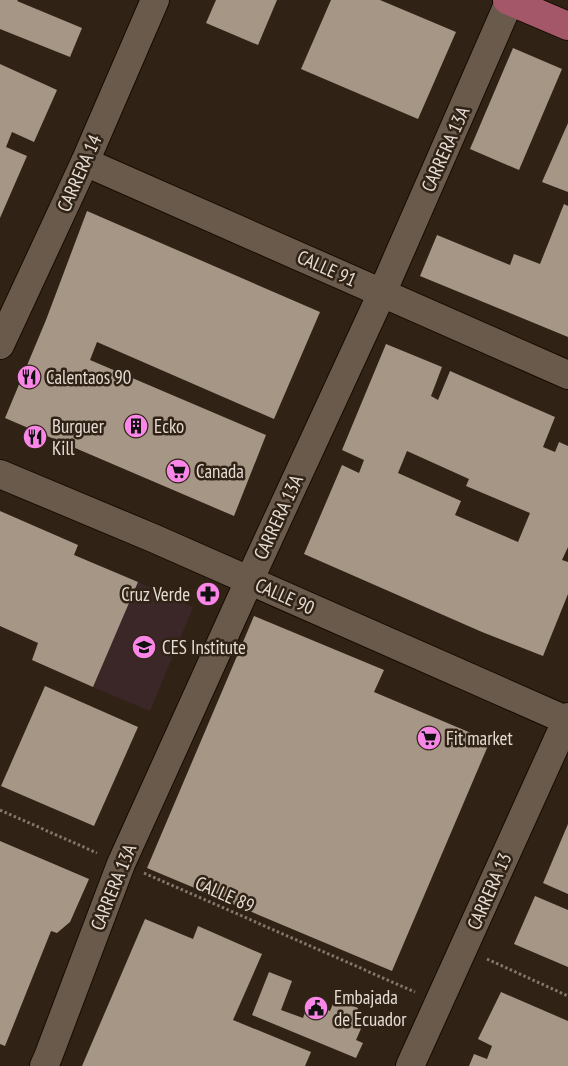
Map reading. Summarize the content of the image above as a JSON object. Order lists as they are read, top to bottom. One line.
{"streets":{"street":["CARRERA 13A","CARRERA 14","CALLE 91","CALLE 90","CARRERA 13"],"path":["CALLE 89"]},"crossings":[["CARRERA 13A","CALLE 91"],["CARRERA 13A","CALLE 90"],["CARRERA 13A","CALLE 89"],["CARRERA 14","CALLE 91"],["CALLE 90","CARRERA 13"],["CARRERA 13","CALLE 89"]],"places":{"restaurant":["Calentaos 90","Burguer Kill"],"building":["Ecko"],"supermarket":["Canada","Fit market"],"pharmacy":["Cruz Verde"],"school or university":["CES Institute"],"public building":["Embajada de Ecuador"]}}
